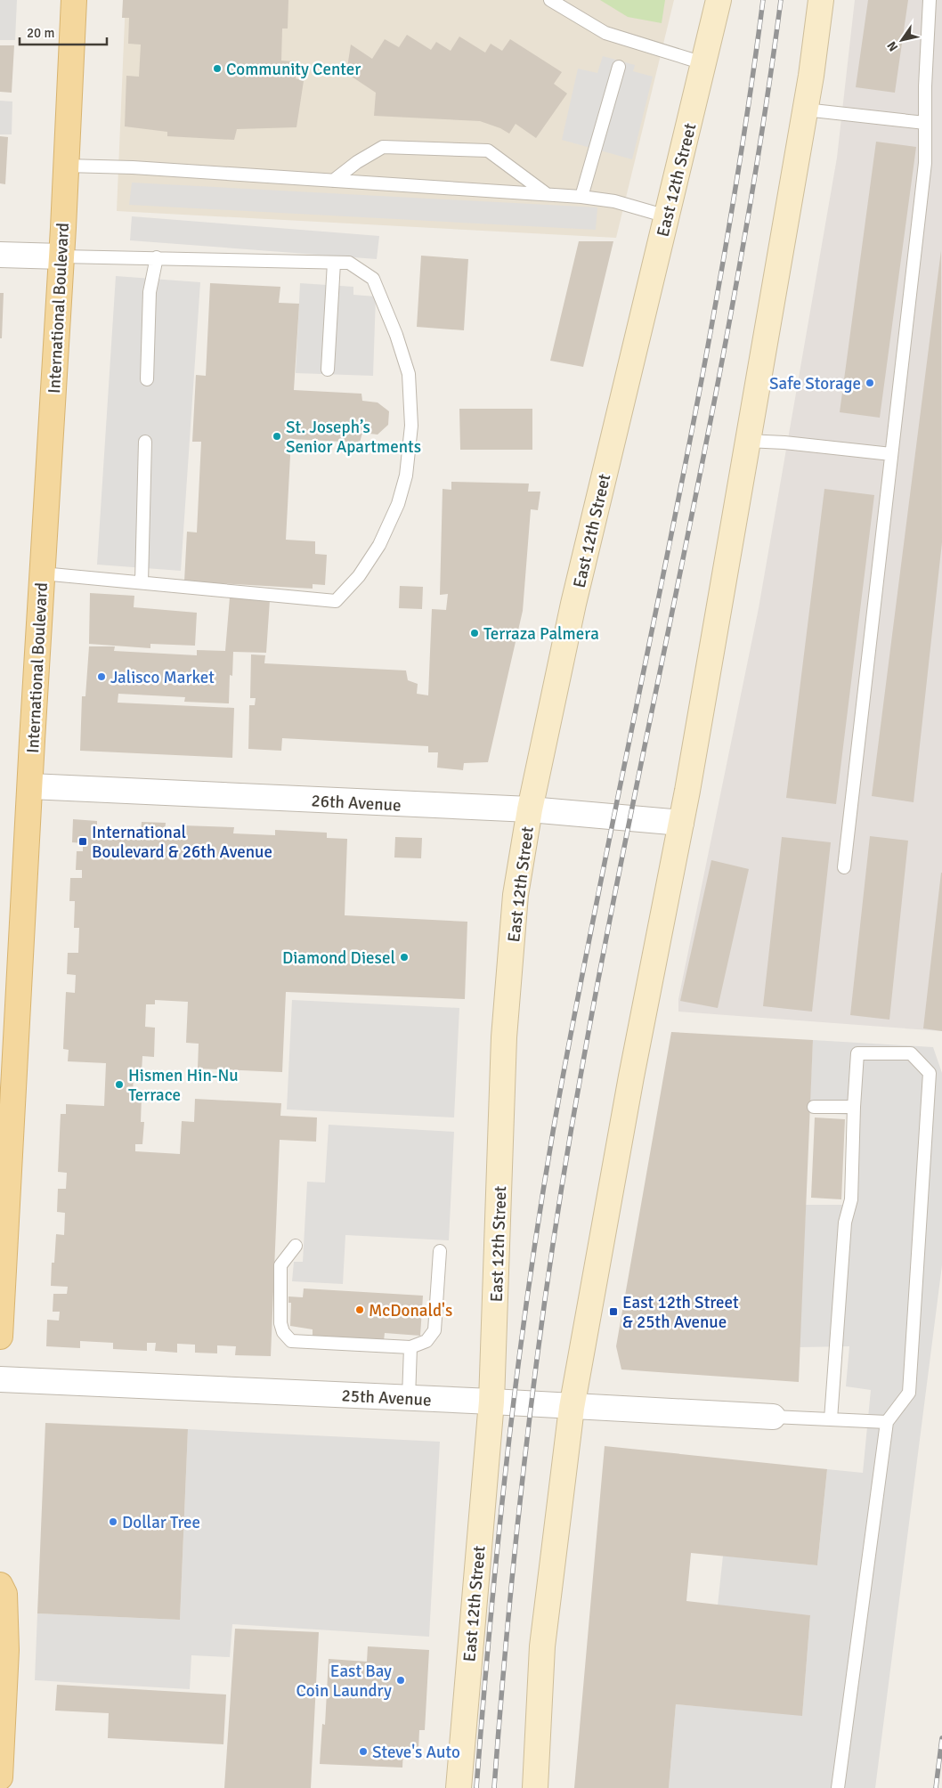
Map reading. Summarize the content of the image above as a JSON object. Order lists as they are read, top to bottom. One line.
{"streets":{"main road":["East 12th Street","International Boulevard"],"street":["26th Avenue","25th Avenue"]},"crossings":[["East 12th Street","26th Avenue"],["East 12th Street","25th Avenue"],["International Boulevard","26th Avenue"]],"places":{"other":["Community Center","Safe Storage","St. Joseph’s Senior Apartments","Terraza Palmera","Jalisco Market","Diamond Diesel","Hismen Hin-Nu Terrace","McDonald's","Dollar Tree","East Bay Coin Laundry","Steve's Auto"],"transit":["International Boulevard & 26th Avenue","East 12th Street & 25th Avenue"]},"scale_bar":"20 m","north":"bottom left"}
